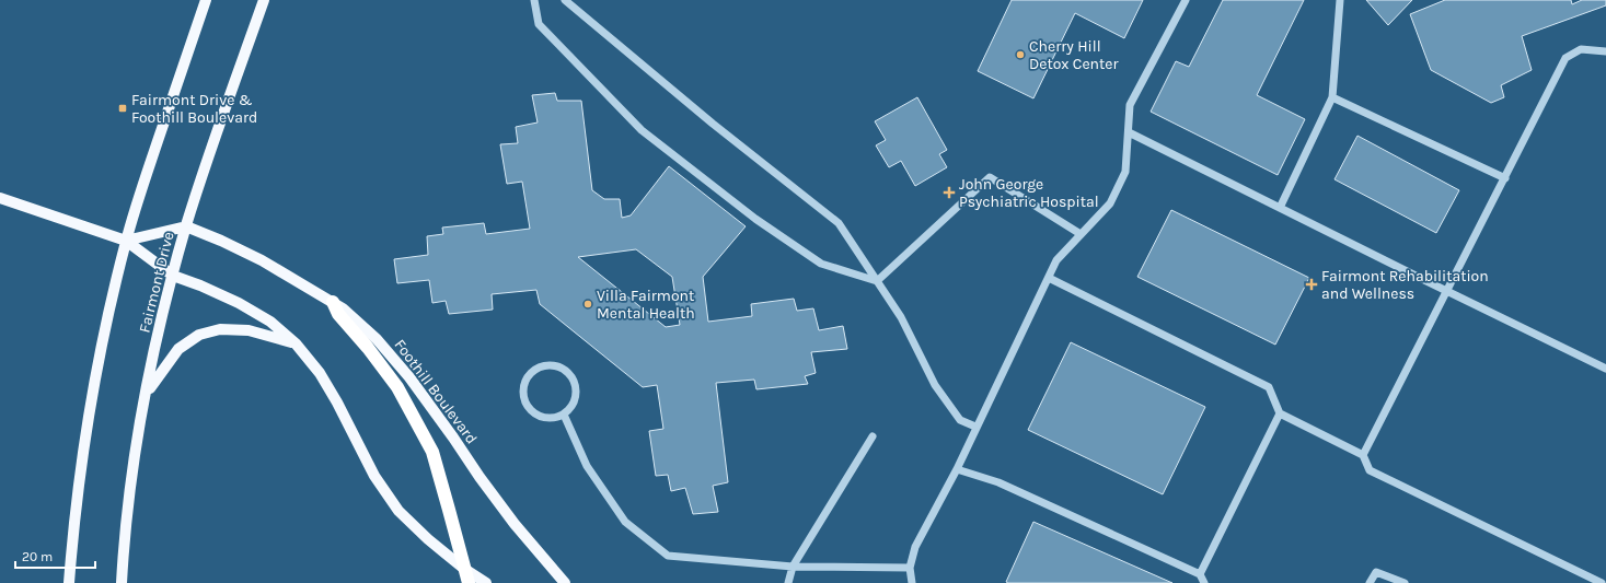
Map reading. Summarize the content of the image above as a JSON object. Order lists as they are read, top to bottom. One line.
{"streets":{"main road":["Fairmont Drive","Foothill Boulevard"]},"crossings":[["Fairmont Drive","Foothill Boulevard"]],"places":{"other":["Cherry Hill Detox Center","Villa Fairmont Mental Health"],"transit":["Fairmont Drive & Foothill Boulevard"],"health":["John George Psychiatric Hospital","Fairmont Rehabilitation and Wellness"]},"scale_bar":"20 m"}
